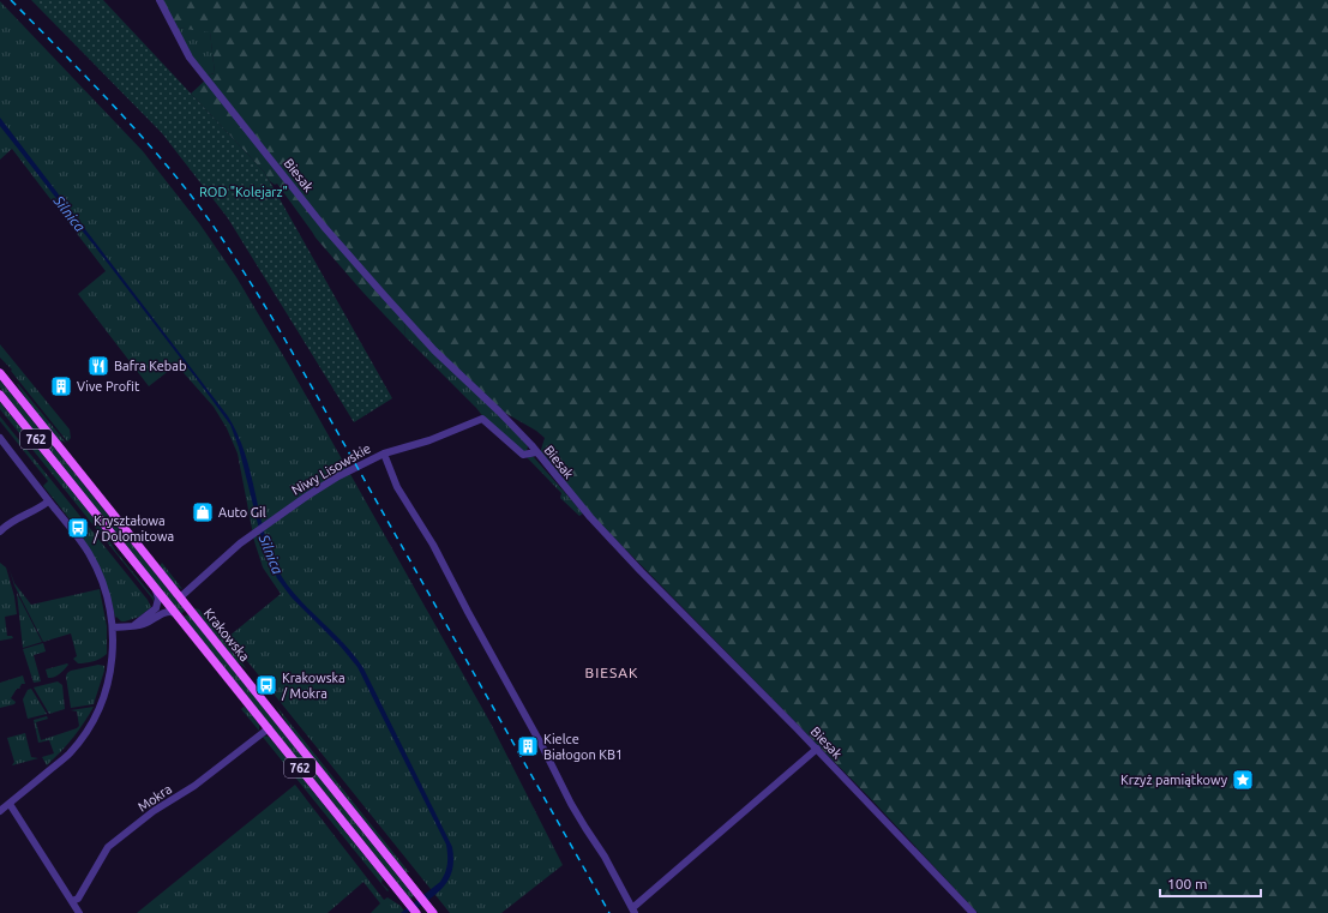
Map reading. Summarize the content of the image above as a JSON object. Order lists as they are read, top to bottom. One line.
{"streets":{"main road":["762","Krakowska"],"street":["Biesak","Niwy Lisowskie","Mokra"]},"crossings":[["Biesak","Niwy Lisowskie"],["Niwy Lisowskie","Krakowska"],["Krakowska","Mokra"]],"districts":["BIESAK"],"water":["Silnica"],"parks":["ROD \"Kolejarz\""],"places":{"restaurant":["Bafra Kebab"],"building":["Vive Profit","Kielce Białogon KB1"],"shop":["Auto Gil"],"bus stop":["Kryształowa / Dolomitowa","Krakowska / Mokra"],"place":["Krzyż pamiątkowy"]},"scale_bar":"100 m"}
